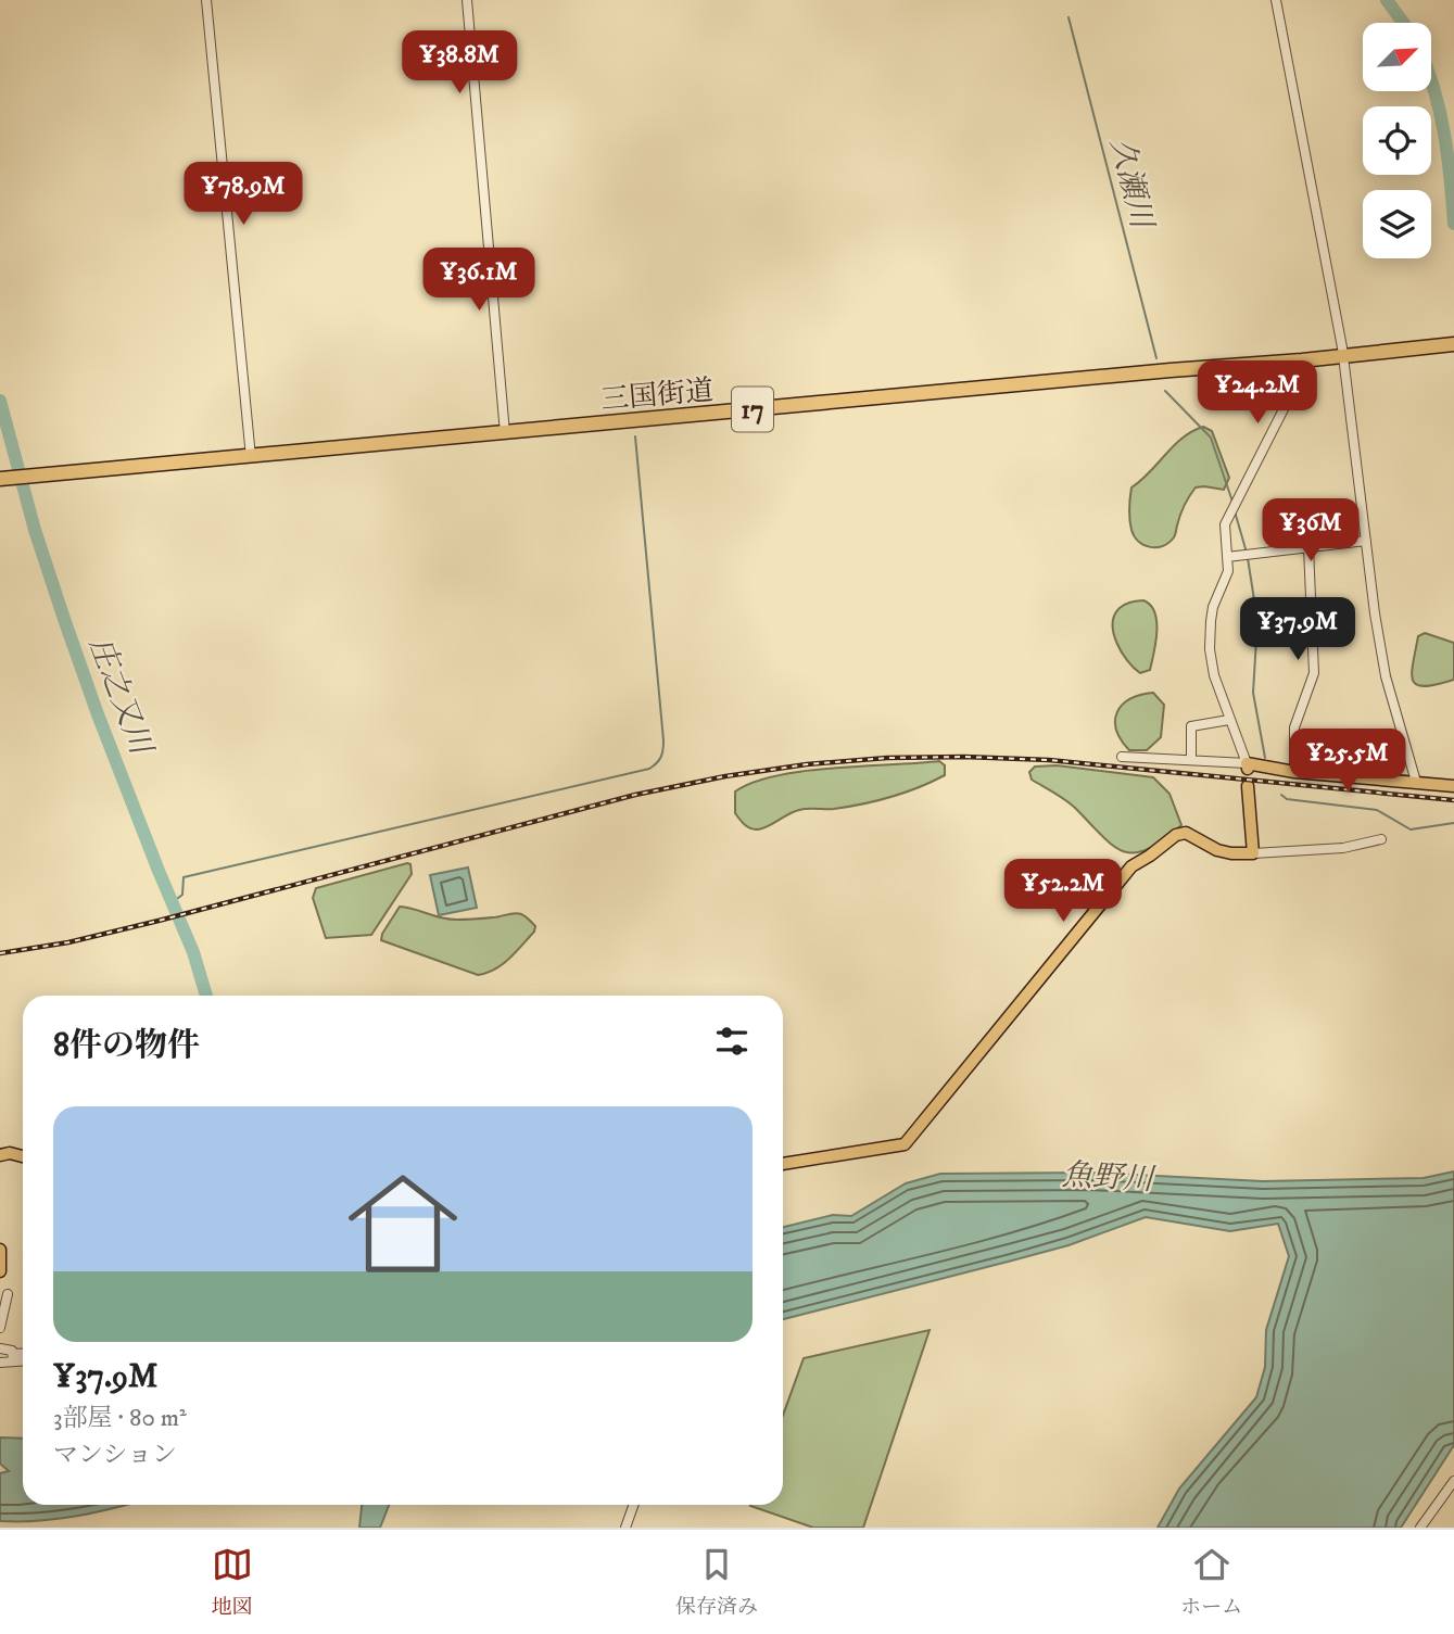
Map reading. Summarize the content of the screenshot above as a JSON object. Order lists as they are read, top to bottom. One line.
{"streets":{"highway":["三国街道","17"]},"water":["久瀬川","庄之又川","魚野川"],"north":"top right","page":{"price":["¥38.8M","¥78.9M","¥36.1M","¥24.2M","¥36M","¥37.9M","¥25.5M","¥52.2M"],"heading":"8件の物件","list":[{"name":"¥37.9M","note":"3部屋 · 80 m² · マンション"}],"tabs":["地図","保存済み","ホーム"]}}
